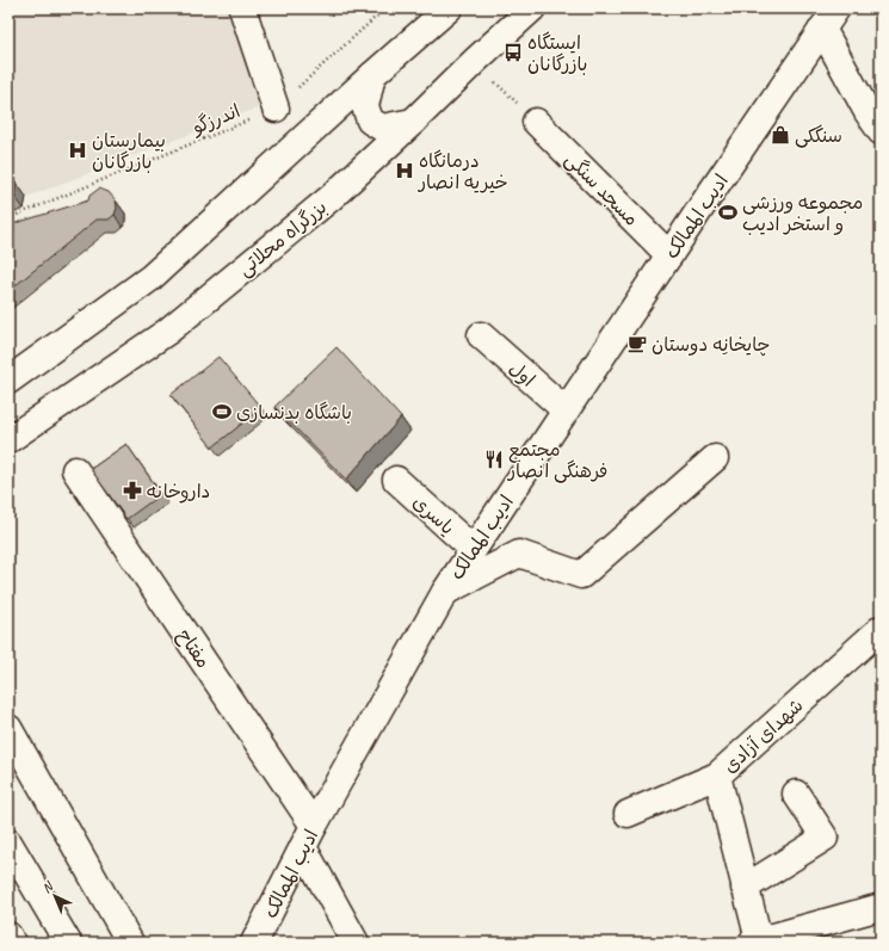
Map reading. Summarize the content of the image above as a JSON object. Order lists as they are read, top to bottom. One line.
{"streets":{"main road":["مسجد سنگی","ادیب الممالک","بزرگراه محلاتی","اول","یاسری","مفتاح","شهدای آزادی"],"path":["اندرزگو"]},"crossings":[["مسجد سنگی","ادیب الممالک"],["ادیب الممالک","اول"],["ادیب الممالک","یاسری"],["ادیب الممالک","مفتاح"]],"places":{"bus stop":["ایستگاه بازرگانان"],"shop":["سنگکی"],"hospital":["بیمارستان بازرگانان","درمانگاه خیریه انصار"],"sports":["مجموعه ورزشی و استخر ادیب","باشگاه بدنسازی"],"cafe":["چایخانِه دوستان"],"restaurant":["مجتمع فرهنگی انصار"],"pharmacy":["داروخانه"]},"north":"top left"}
